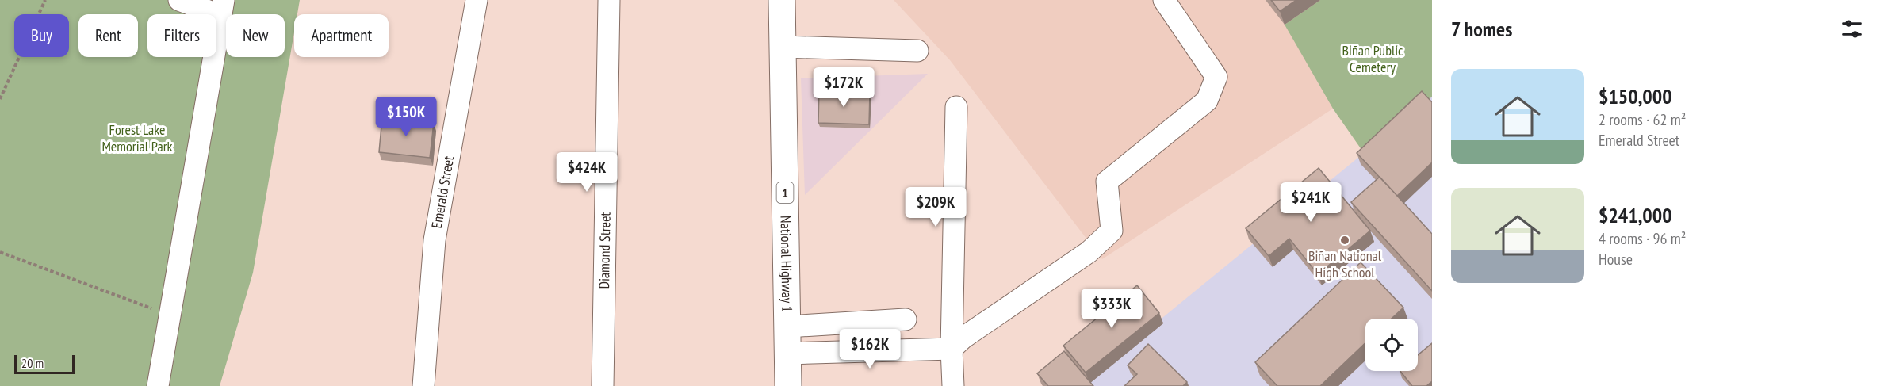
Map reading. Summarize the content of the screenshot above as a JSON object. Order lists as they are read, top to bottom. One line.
{"streets":{"highway":["1","National Highway 1"],"street":["Emerald Street","Diamond Street"]},"parks":["Biñan Public Cemetery","Forest Lake Memorial Park"],"places":["Biñan National High School"],"scale_bar":"20 m","page":{"heading":"7 homes","chip":["Buy","Rent","Filters","New","Apartment"],"list":[{"name":"$150,000","note":"2 rooms · 62 m² · Emerald Street"},{"name":"$241,000","note":"4 rooms · 96 m² · House"}],"price":["$172K","$150K","$424K","$241K","$209K","$333K","$162K"],"scale":"20 m"}}
